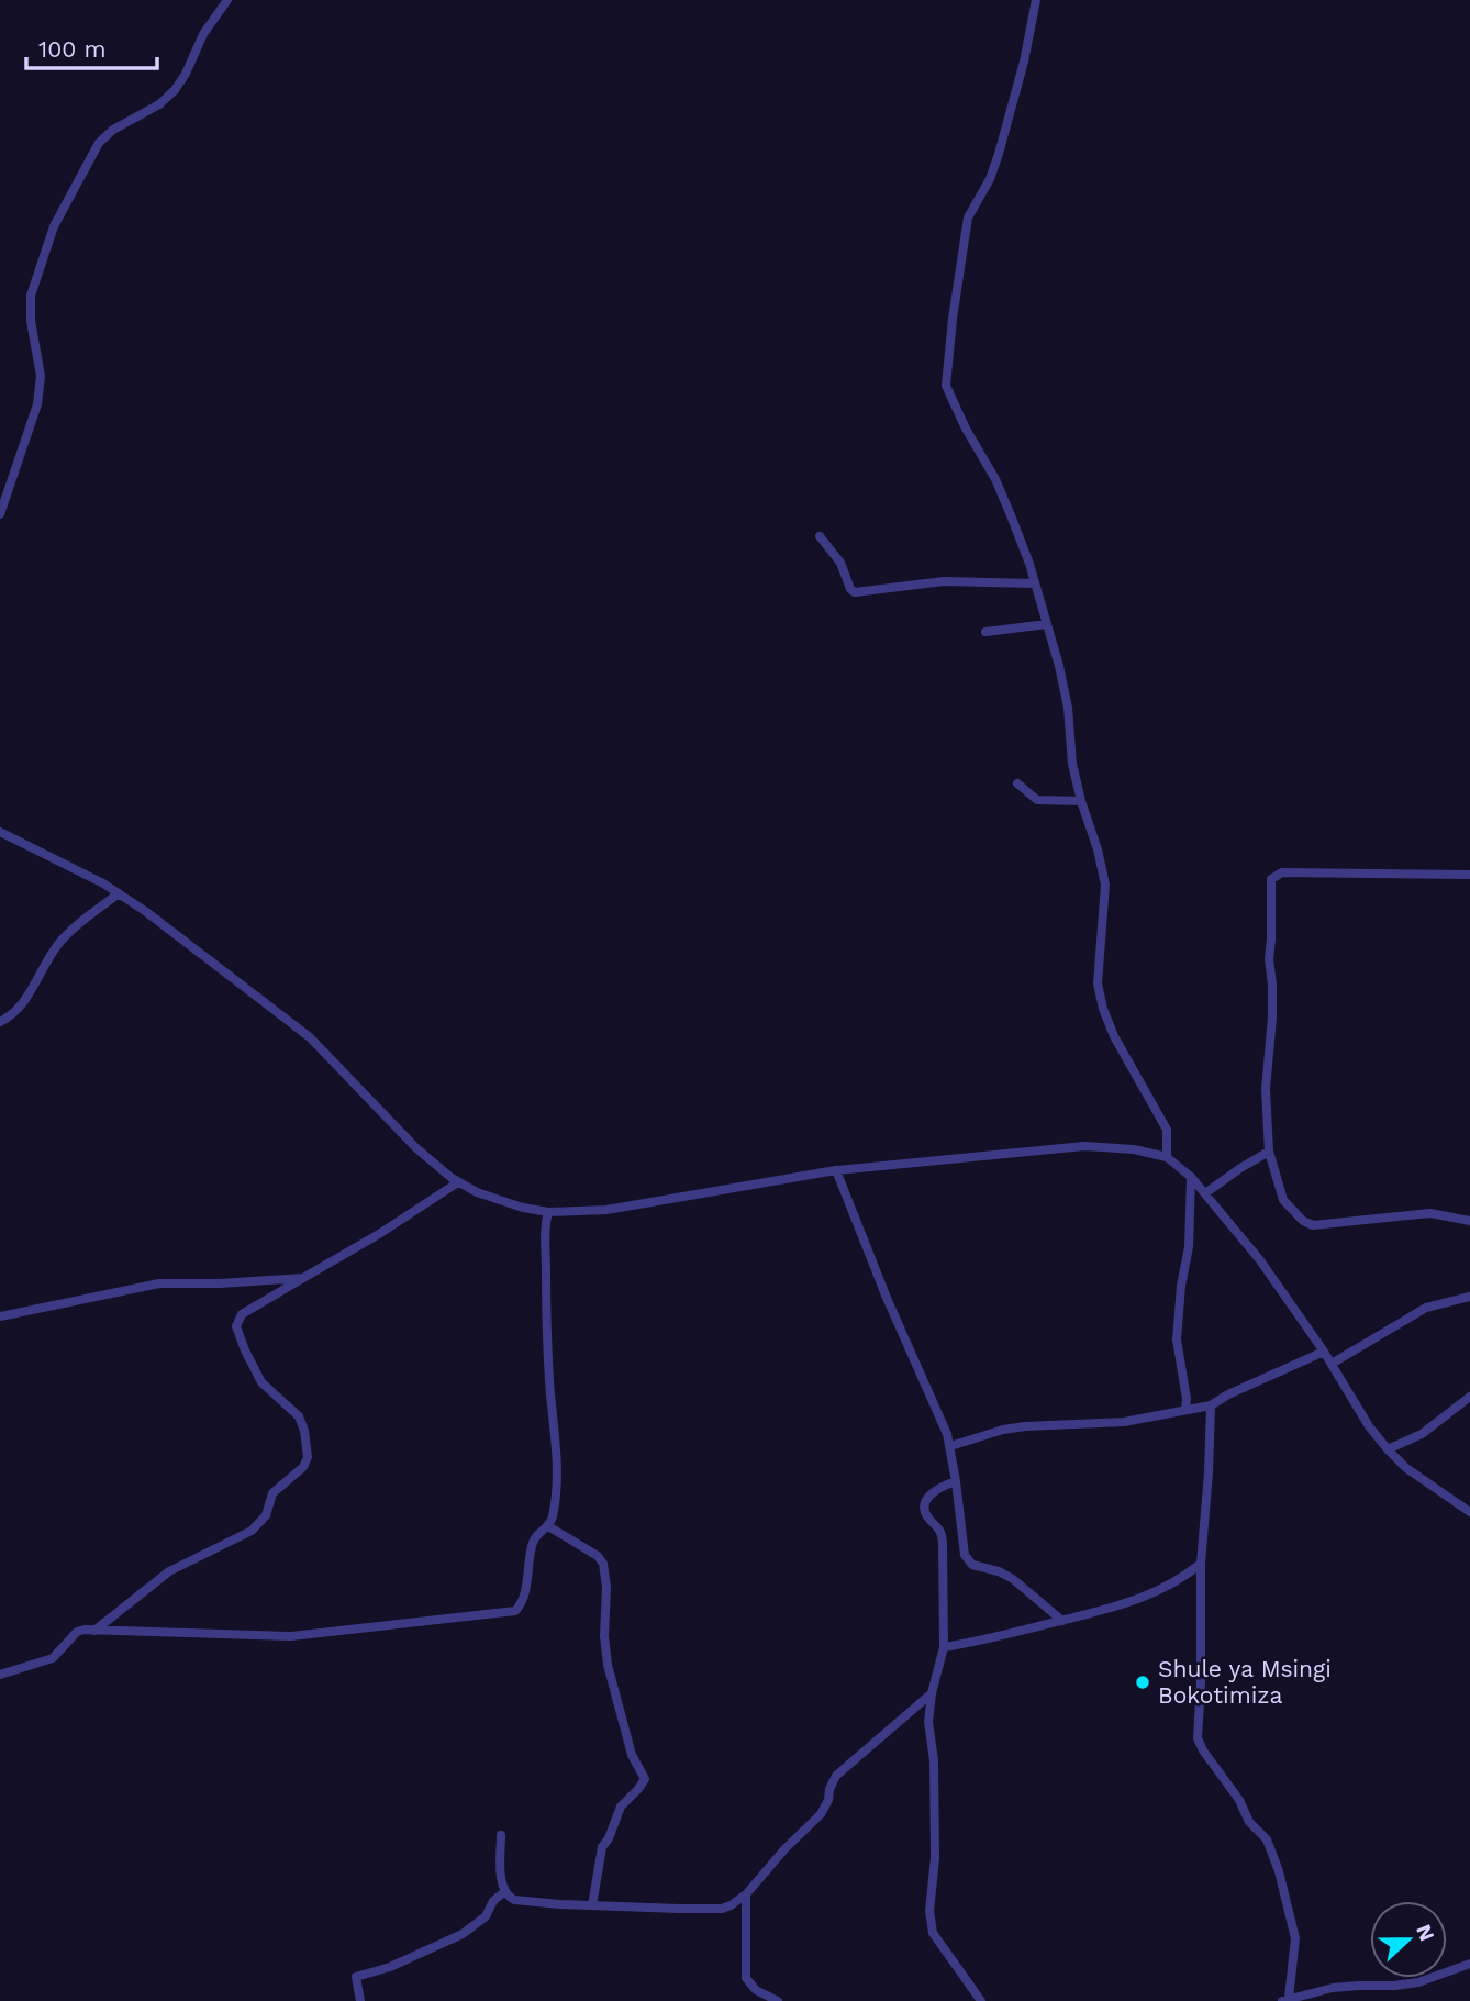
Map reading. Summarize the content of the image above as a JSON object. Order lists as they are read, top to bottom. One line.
{"places":["Shule ya Msingi Bokotimiza"],"scale_bar":"100 m","north":"right"}
